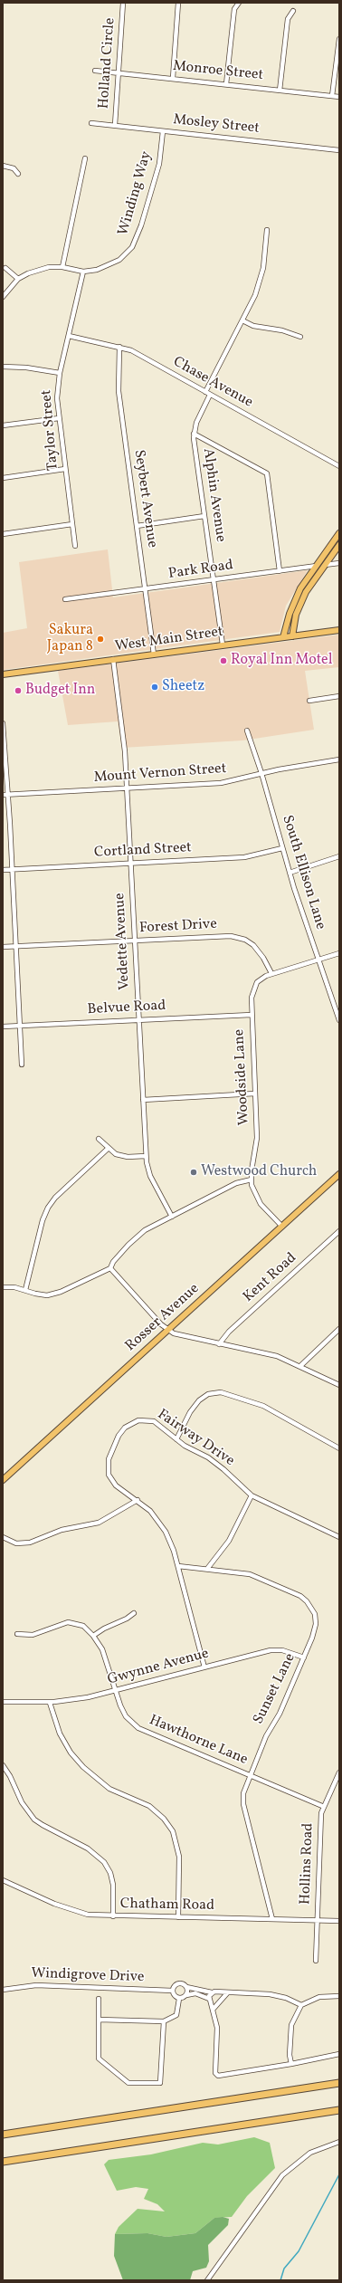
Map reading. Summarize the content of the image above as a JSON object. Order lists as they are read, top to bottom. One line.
{"streets":{"main road":["West Main Street","Rosser Avenue"],"street":["Holland Circle","Monroe Street","Mosley Street","Winding Way","Chase Avenue","Taylor Street","Alphin Avenue","Seybert Avenue","Park Road","Mount Vernon Street","Cortland Street","South Ellison Lane","Forest Drive","Vedette Avenue","Belvue Road","Woodside Lane","Kent Road","Fairway Drive","Gwynne Avenue","Sunset Lane","Hawthorne Lane","Hollins Road","Chatham Road","Windigrove Drive"]},"crossings":[["Holland Circle","Monroe Street"],["Holland Circle","Mosley Street"],["Mosley Street","Winding Way"],["Winding Way","Taylor Street"],["Chase Avenue","Taylor Street"],["Chase Avenue","Alphin Avenue"],["Chase Avenue","Seybert Avenue"],["Alphin Avenue","Park Road"],["Alphin Avenue","West Main Street"],["Seybert Avenue","Park Road"],["Seybert Avenue","West Main Street"],["West Main Street","Vedette Avenue"],["Mount Vernon Street","South Ellison Lane"],["Mount Vernon Street","Vedette Avenue"],["Cortland Street","South Ellison Lane"],["Cortland Street","Vedette Avenue"],["South Ellison Lane","Woodside Lane"],["Forest Drive","Vedette Avenue"],["Forest Drive","Woodside Lane"],["Vedette Avenue","Belvue Road"],["Belvue Road","Woodside Lane"],["Woodside Lane","Rosser Avenue"],["Fairway Drive","Gwynne Avenue"],["Fairway Drive","Sunset Lane"],["Gwynne Avenue","Sunset Lane"],["Gwynne Avenue","Hawthorne Lane"],["Sunset Lane","Hawthorne Lane"],["Sunset Lane","Chatham Road"],["Hawthorne Lane","Hollins Road"],["Hollins Road","Chatham Road"]],"places":["Sakura Japan 8","Royal Inn Motel","Sheetz","Budget Inn","Westwood Church"]}
